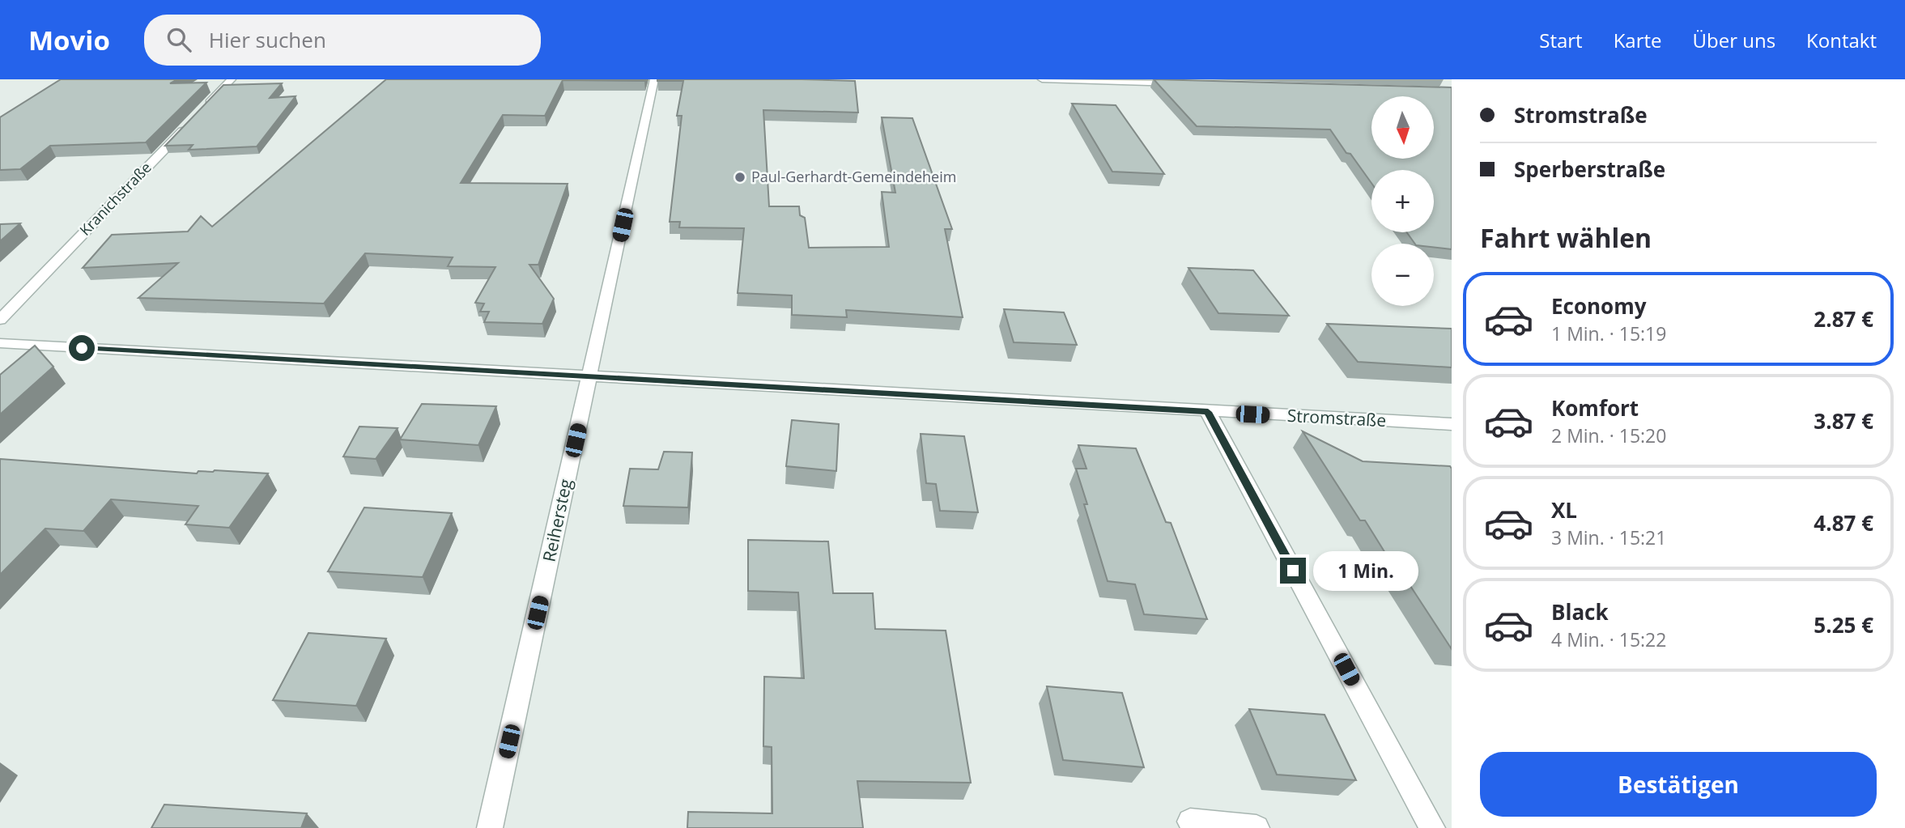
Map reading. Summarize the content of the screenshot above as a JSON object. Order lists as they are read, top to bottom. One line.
{"streets":{"street":["Kranichstraße","Stromstraße","Reihersteg"]},"crossings":[["Stromstraße","Reihersteg"]],"places":["Paul-Gerhardt-Gemeindeheim"],"north":"bottom","page":{"header":"Movio","search":"Hier suchen","nav":["Start","Karte","Über uns","Kontakt"],"banner":["Stromstraße","Sperberstraße"],"map_buttons":["+","−"],"heading":"Fahrt wählen","list":[{"name":"Economy","note":"1 Min. · 15:19","value":"2.87 €"},{"name":"Komfort","note":"2 Min. · 15:20","value":"3.87 €"},{"name":"XL","note":"3 Min. · 15:21","value":"4.87 €"},{"name":"Black","note":"4 Min. · 15:22","value":"5.25 €"}],"bubble":"1 Min.","buttons":"Bestätigen"}}
